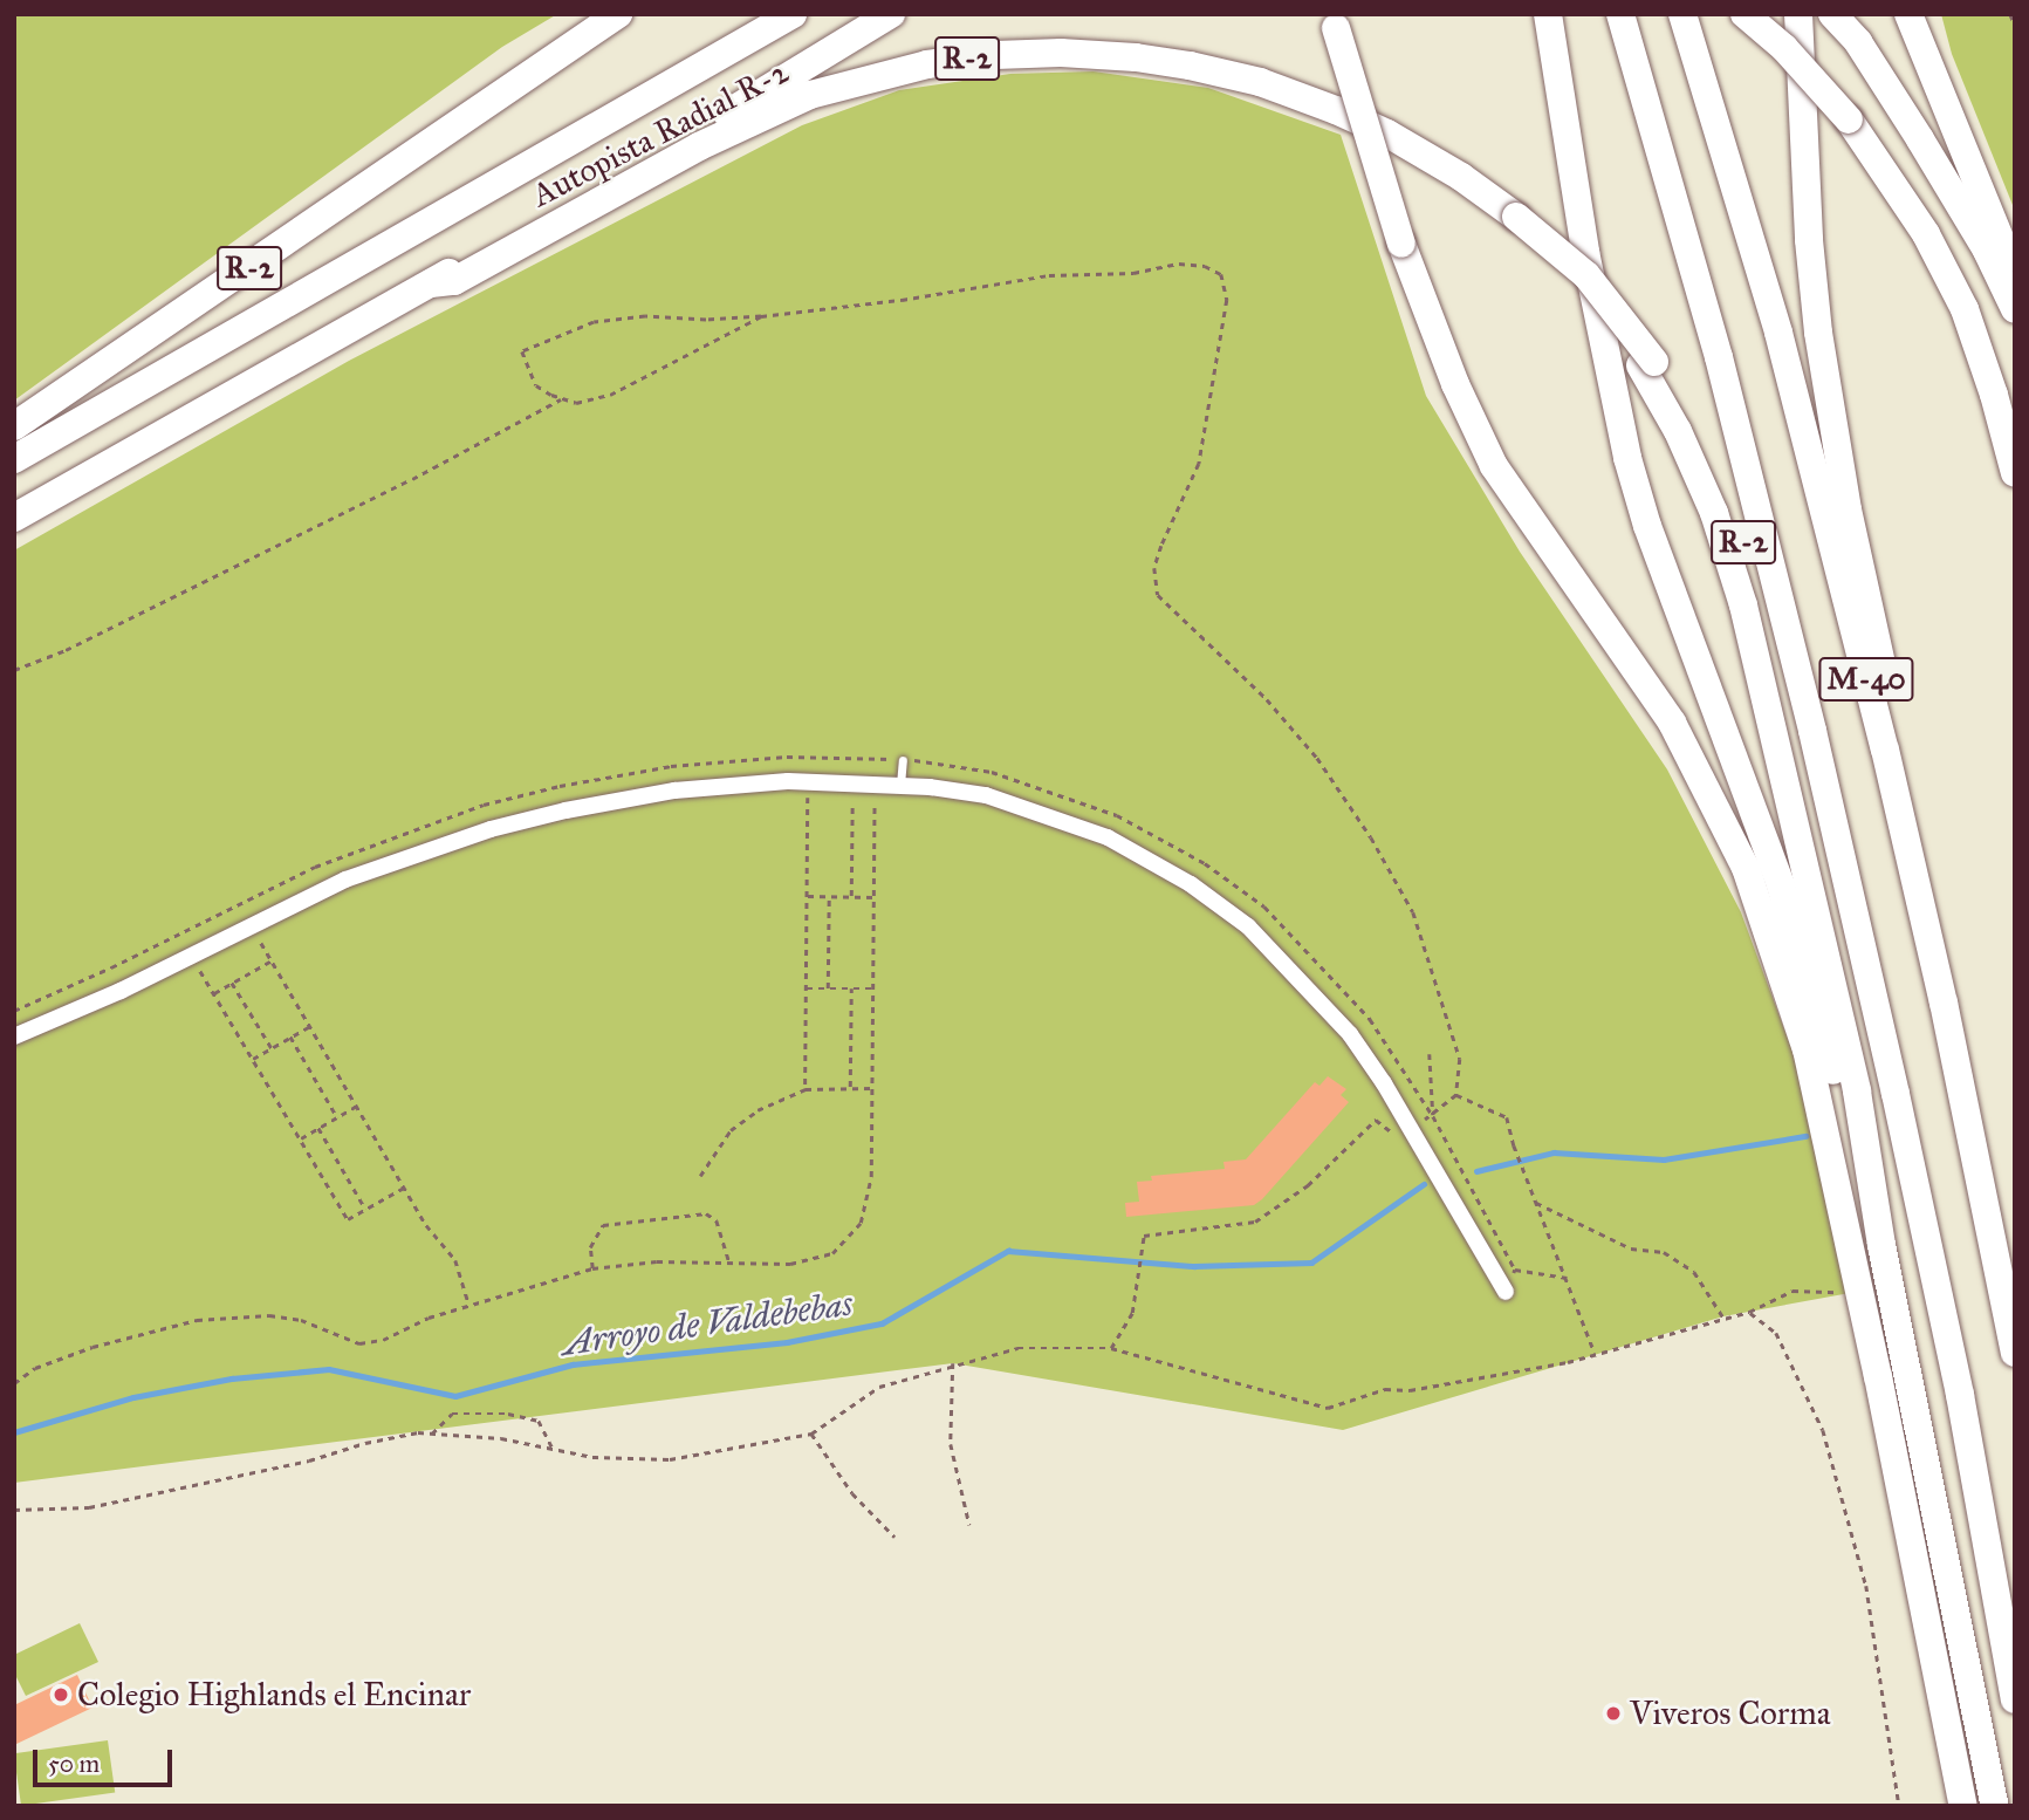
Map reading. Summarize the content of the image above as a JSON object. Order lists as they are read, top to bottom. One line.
{"streets":{"highway":["R-2","Autopista Radial R-2","M-40"]},"crossings":[["Autopista Radial R-2","M-40"]],"water":["Arroyo de Valdebebas"],"places":["Colegio Highlands el Encinar","Viveros Corma"],"scale_bar":"50 m"}
